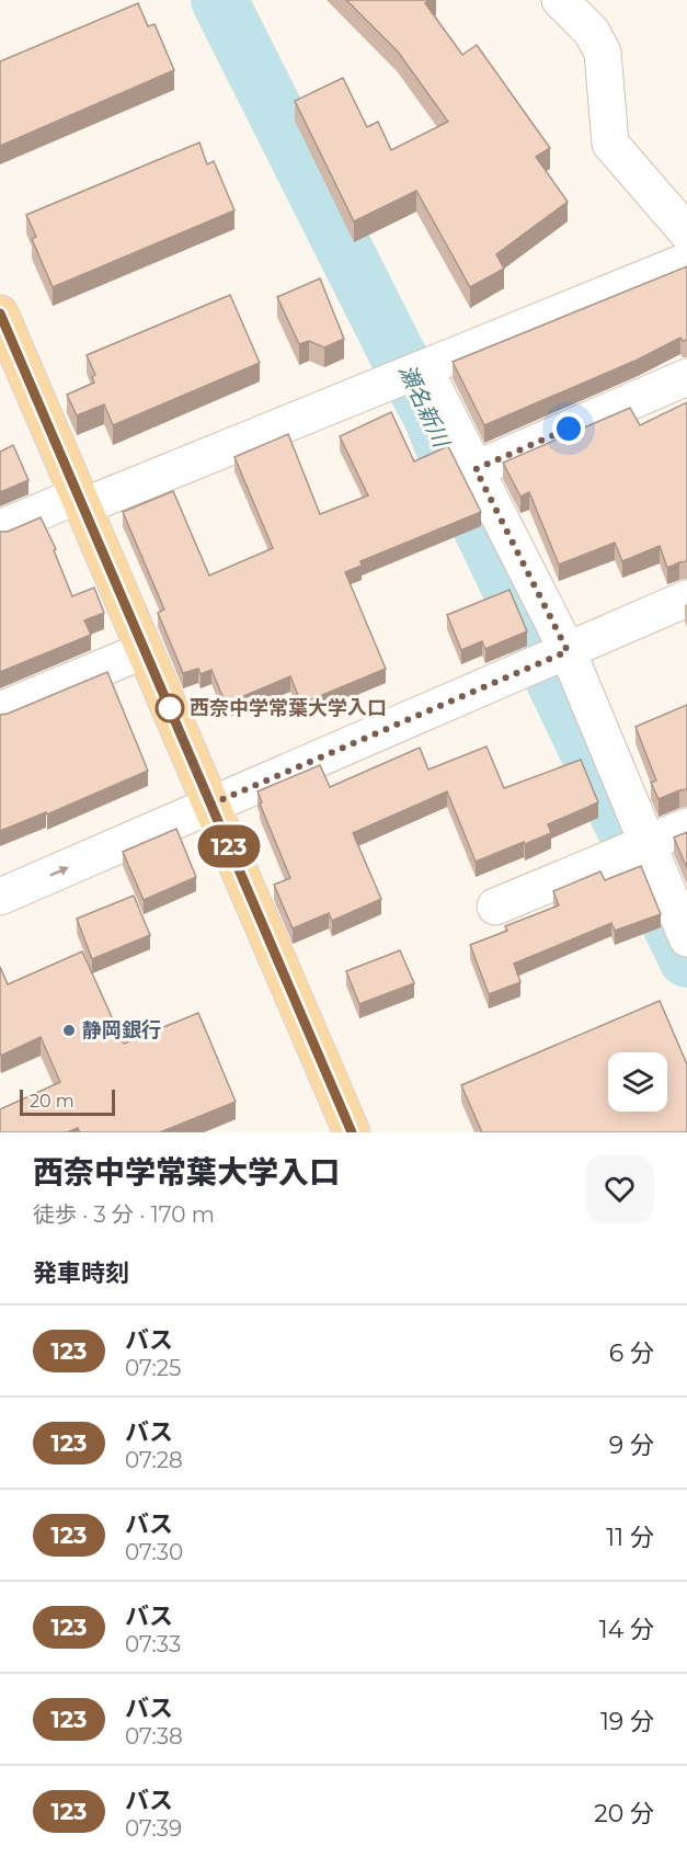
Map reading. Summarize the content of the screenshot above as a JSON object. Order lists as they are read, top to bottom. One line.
{"water":["瀬名新川"],"places":["西奈中学常葉大学入口","静岡銀行"],"lines":["bus line 123"],"scale_bar":"20 m","page":{"on_map":"123","scale":"20 m","heading":[["西奈中学常葉大学入口","徒歩 · 3 分 · 170 m"],"発車時刻"],"list":[{"mark":"123","name":"バス","note":"07:25","value":"6 分"},{"mark":"123","name":"バス","note":"07:28","value":"9 分"},{"mark":"123","name":"バス","note":"07:30","value":"11 分"},{"mark":"123","name":"バス","note":"07:33","value":"14 分"},{"mark":"123","name":"バス","note":"07:38","value":"19 分"},{"mark":"123","name":"バス","note":"07:39","value":"20 分"}]}}
